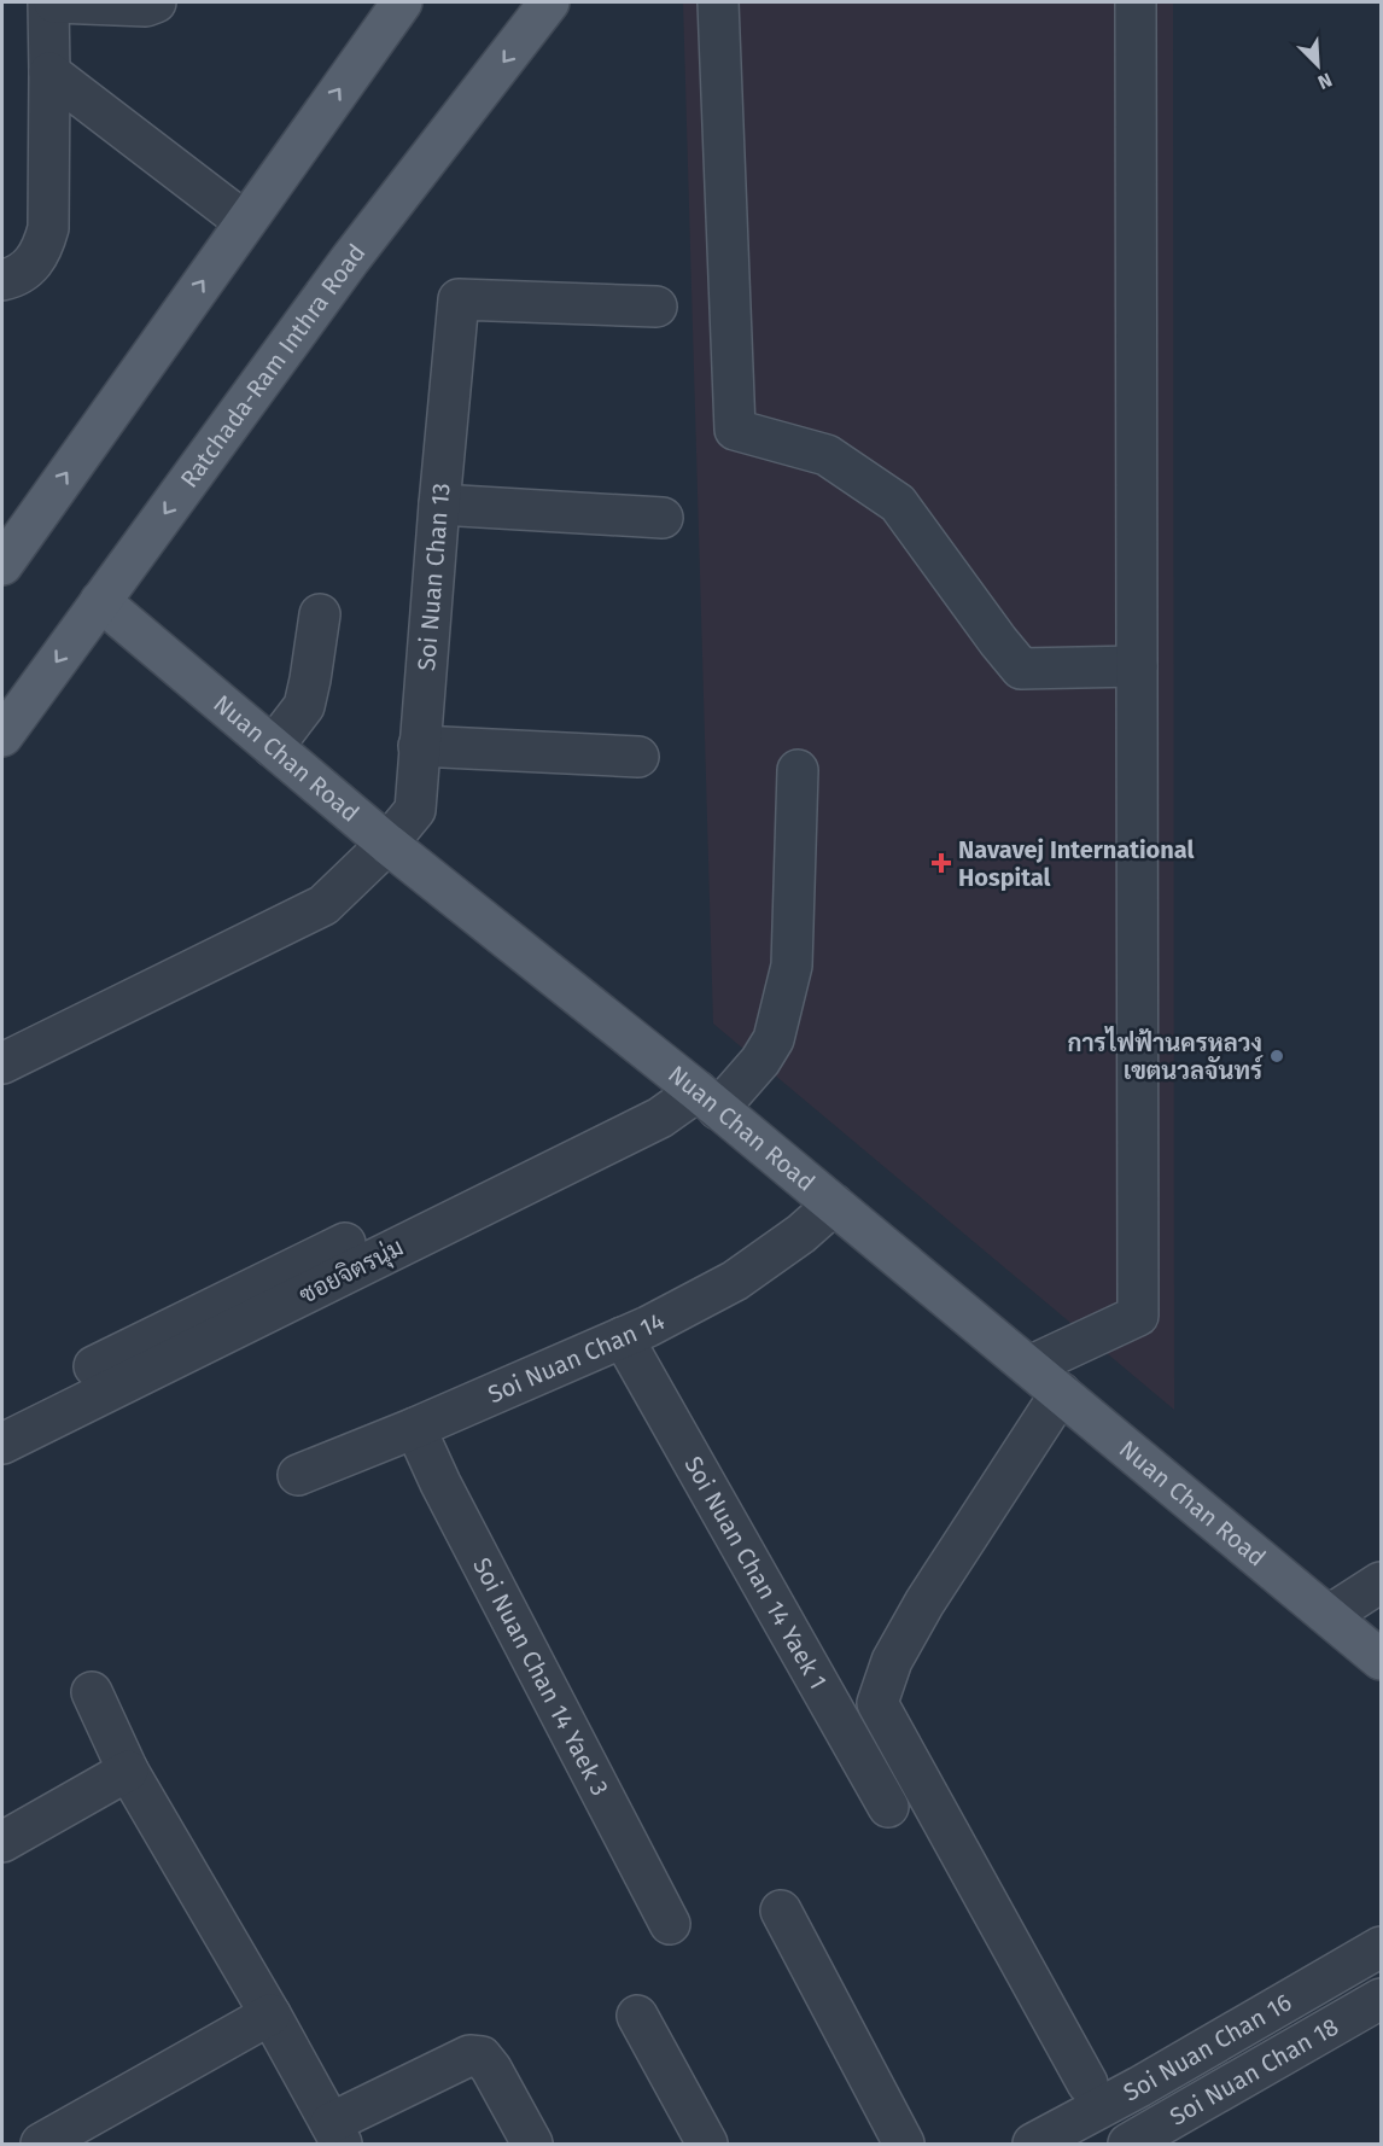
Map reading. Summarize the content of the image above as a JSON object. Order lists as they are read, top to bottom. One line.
{"streets":{"main road":["Ratchada-Ram Inthra Road","Nuan Chan Road"],"street":["Soi Nuan Chan 13","ซอยจิตรนุ่ม","Soi Nuan Chan 14","Soi Nuan Chan 14 Yaek 1","Soi Nuan Chan 14 Yaek 3","Soi Nuan Chan 16","Soi Nuan Chan 18"]},"crossings":[["Ratchada-Ram Inthra Road","Nuan Chan Road"],["Soi Nuan Chan 13","Nuan Chan Road"],["Nuan Chan Road","ซอยจิตรนุ่ม"],["Nuan Chan Road","Soi Nuan Chan 14"],["Soi Nuan Chan 14","Soi Nuan Chan 14 Yaek 1"],["Soi Nuan Chan 14","Soi Nuan Chan 14 Yaek 3"]],"places":{"health":["Navavej International Hospital"],"other":["การไฟฟ้านครหลวง เขตนวลจันทร์"]},"north":"bottom right"}
